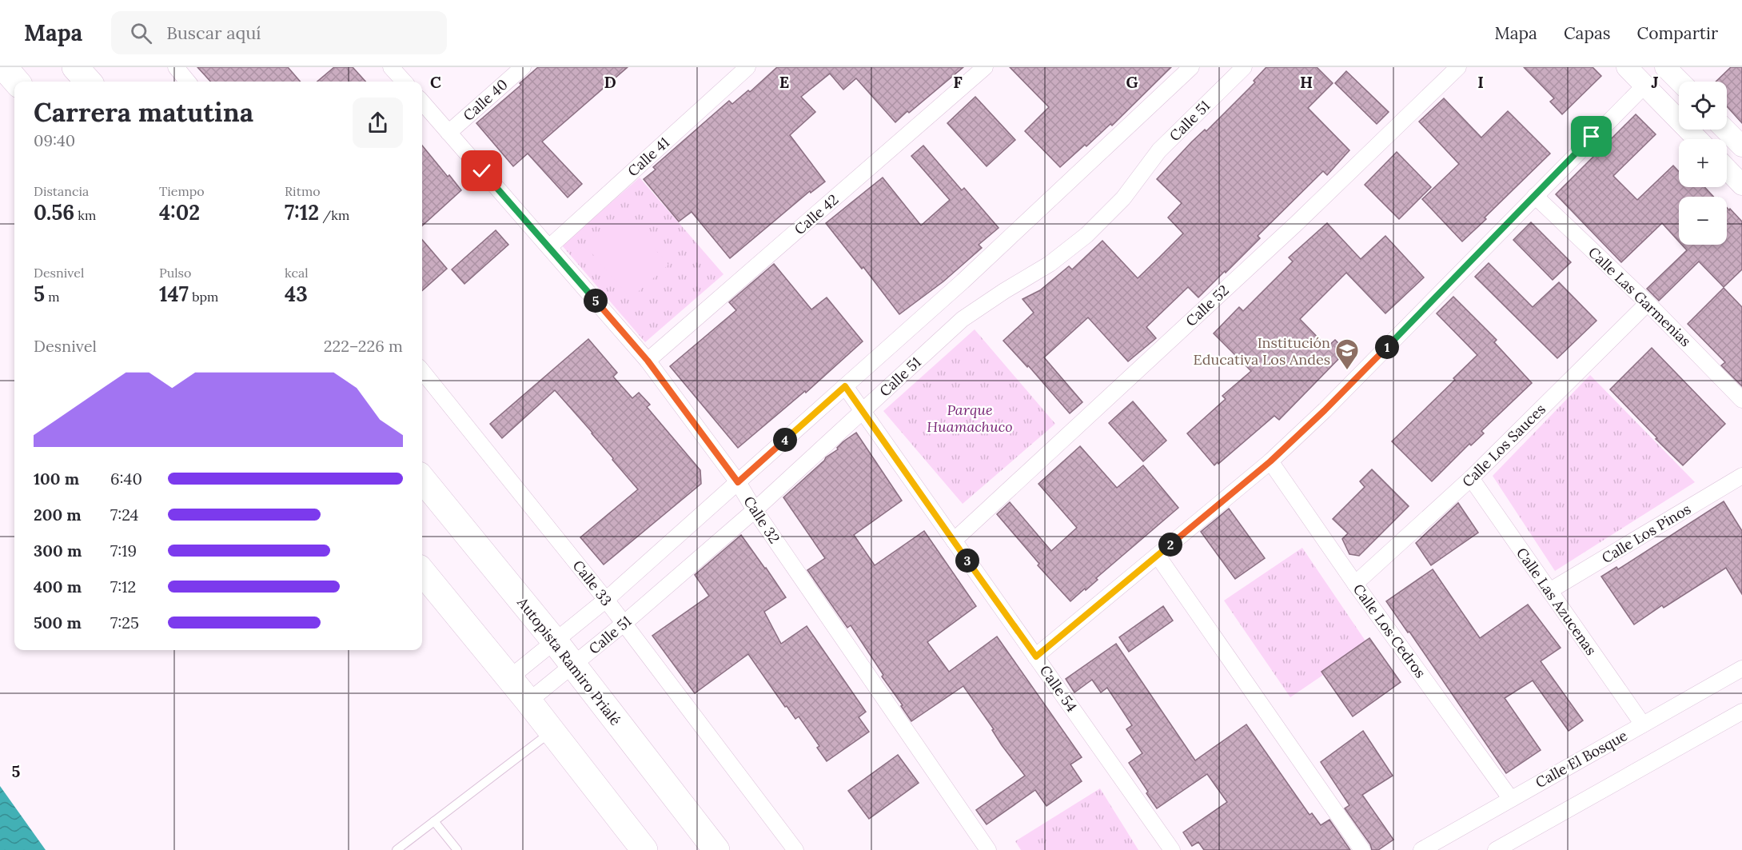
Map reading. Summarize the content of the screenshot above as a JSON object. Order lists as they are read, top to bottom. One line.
{"streets":{"highway":["Autopista Ramiro Prialé"],"street":["Calle 40","Calle 51","Calle 41","Calle 42","Calle Las Garmenias","Calle 52","Calle Los Sauces","Calle 32","Calle Los Pinos","Calle 33","Calle Las Azucenas","Calle Los Cedros","Calle 54","Calle El Bosque"]},"crossings":[["Calle 40","Calle 32"],["Calle 51","Calle 32"],["Calle 51","Calle 33"],["Calle 51","Autopista Ramiro Prialé"],["Calle 51","Calle 54"],["Calle 41","Calle 32"],["Calle 42","Calle 32"],["Calle Las Garmenias","Calle Los Sauces"],["Calle 52","Calle 54"],["Calle Los Sauces","Calle Las Azucenas"],["Calle Los Sauces","Calle Los Cedros"],["Calle Los Pinos","Calle Las Azucenas"],["Calle Las Azucenas","Calle El Bosque"],["Calle Los Cedros","Calle El Bosque"]],"parks":["Parque Huamachuco"],"places":{"school or university":["Institución Educativa Los Andes"]},"page":{"header":"Mapa","search":"Buscar aquí","nav":["Mapa","Capas","Compartir"],"map_buttons":["+","−"],"heading":["Carrera matutina","09:40"],"stats":[["Distancia","0.56 km"],["Tiempo","4:02"],["Ritmo","7:12 /km"],["Desnivel","5 m"],["Pulso","147 bpm"],["kcal","43"]],"pins":["5","1","4","2","3"],"chart":["Desnivel","222–226 m"],"list":[{"name":"100 m","note":"6:40"},{"name":"200 m","note":"7:24"},{"name":"300 m","note":"7:19"},{"name":"400 m","note":"7:12"},{"name":"500 m","note":"7:25"}]},"grid":{"columns":["C","D","E","F","G","H","I","J"],"rows":["5"]}}
